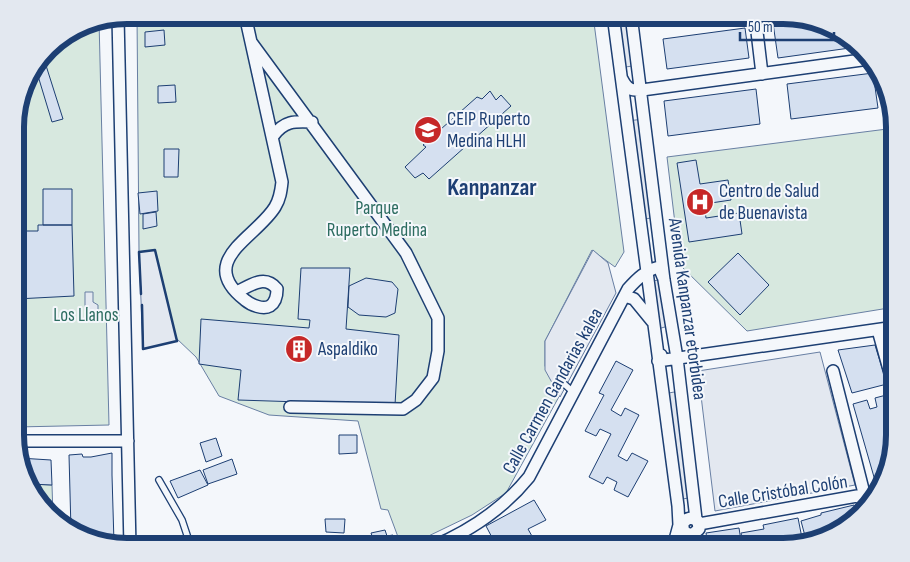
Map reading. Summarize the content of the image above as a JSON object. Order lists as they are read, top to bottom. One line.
{"streets":{"street":["Avenida Kanpanzar etorbidea","Calle Carmen Gandarias kalea","Calle Cristóbal Colón"]},"crossings":[["Avenida Kanpanzar etorbidea","Calle Carmen Gandarias kalea"],["Avenida Kanpanzar etorbidea","Calle Cristóbal Colón"]],"districts":["Kanpanzar"],"parks":["Parque Ruperto Medina","Los Llanos"],"places":{"school or university":["CEIP Ruperto Medina HLHI"],"hospital":["Centro de Salud de Buenavista"],"building":["Aspaldiko"]},"scale_bar":"50 m"}
